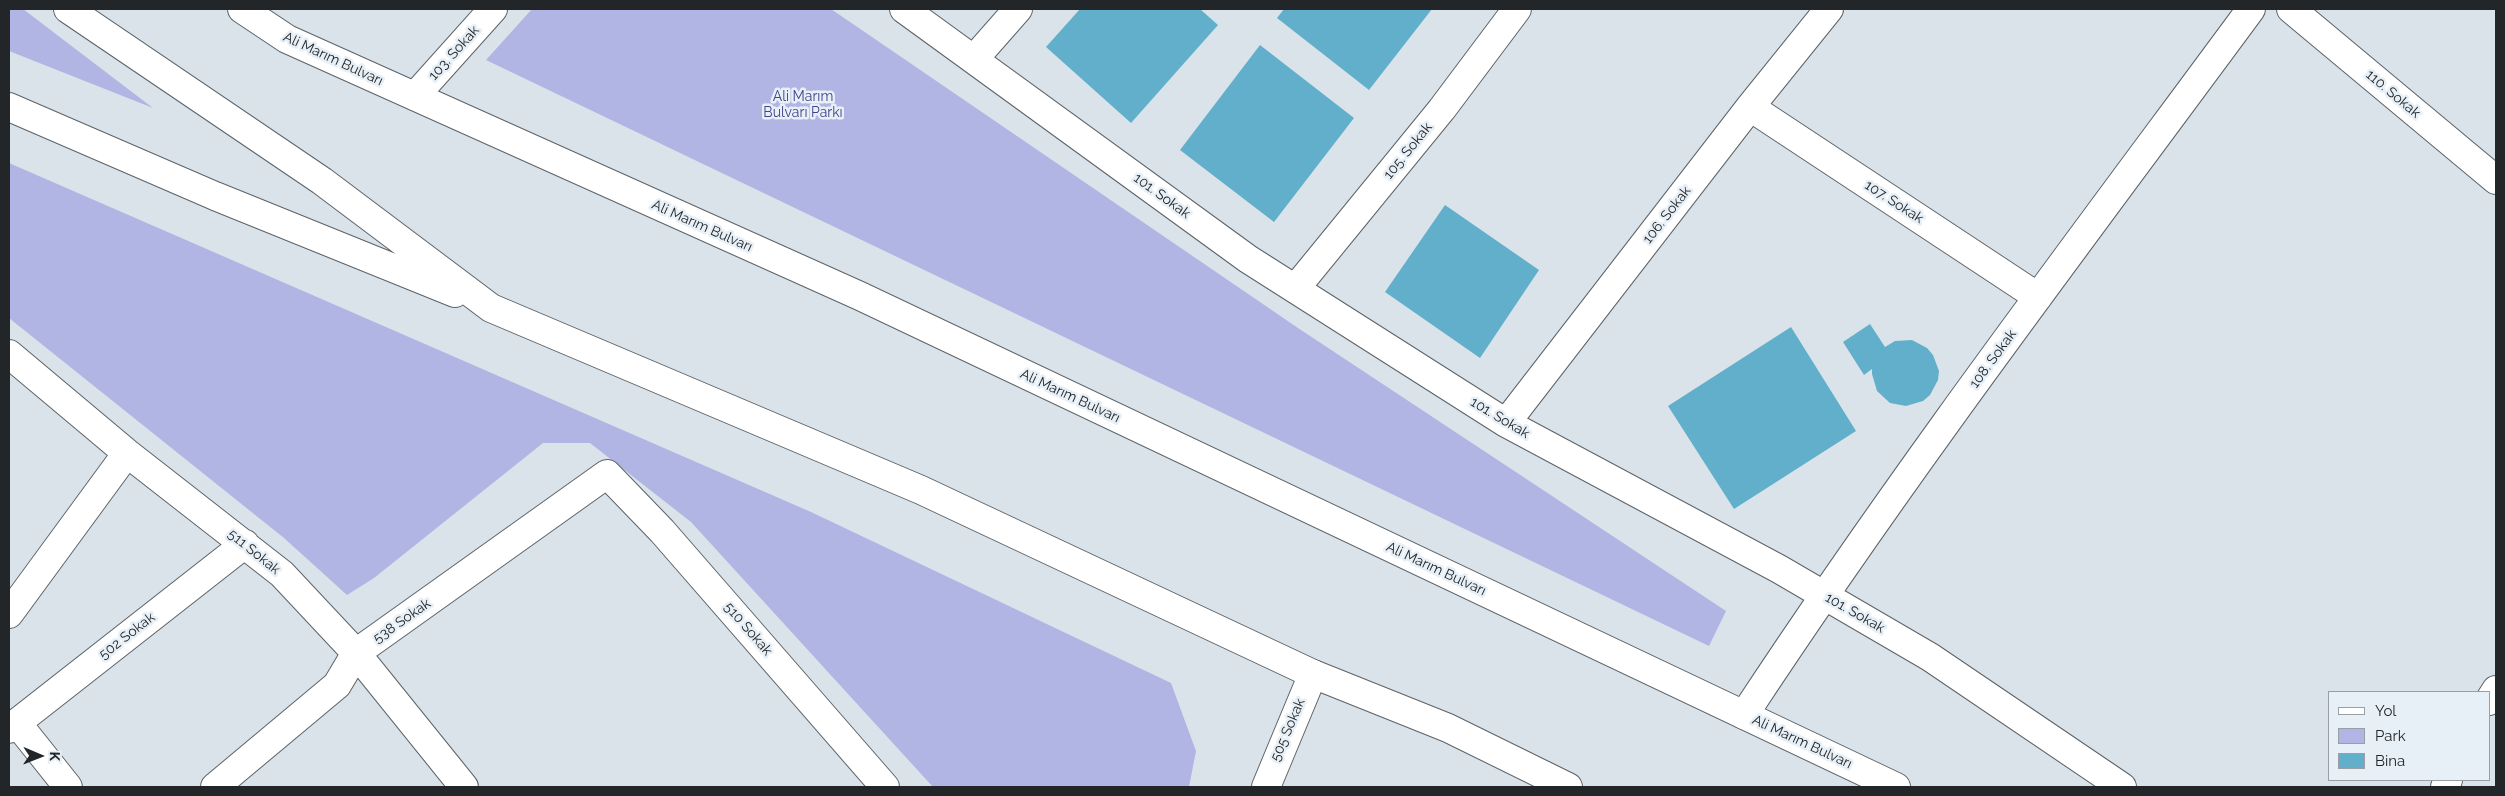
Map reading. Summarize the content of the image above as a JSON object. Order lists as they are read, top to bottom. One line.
{"streets":{"street":["103. Sokak","Ali Marım Bulvarı","110. Sokak","105. Sokak","101. Sokak","107. Sokak","106. Sokak","108. Sokak","511 Sokak","538 Sokak","510 Sokak","502 Sokak","505 Sokak"]},"crossings":[["103. Sokak","Ali Marım Bulvarı"],["Ali Marım Bulvarı","108. Sokak"],["105. Sokak","101. Sokak"],["101. Sokak","106. Sokak"],["101. Sokak","108. Sokak"],["107. Sokak","106. Sokak"],["107. Sokak","108. Sokak"],["511 Sokak","538 Sokak"],["511 Sokak","502 Sokak"],["538 Sokak","510 Sokak"]],"parks":["Ali Marım Bulvarı Parkı"],"legend":["Yol","Park","Bina"],"north":"right"}
